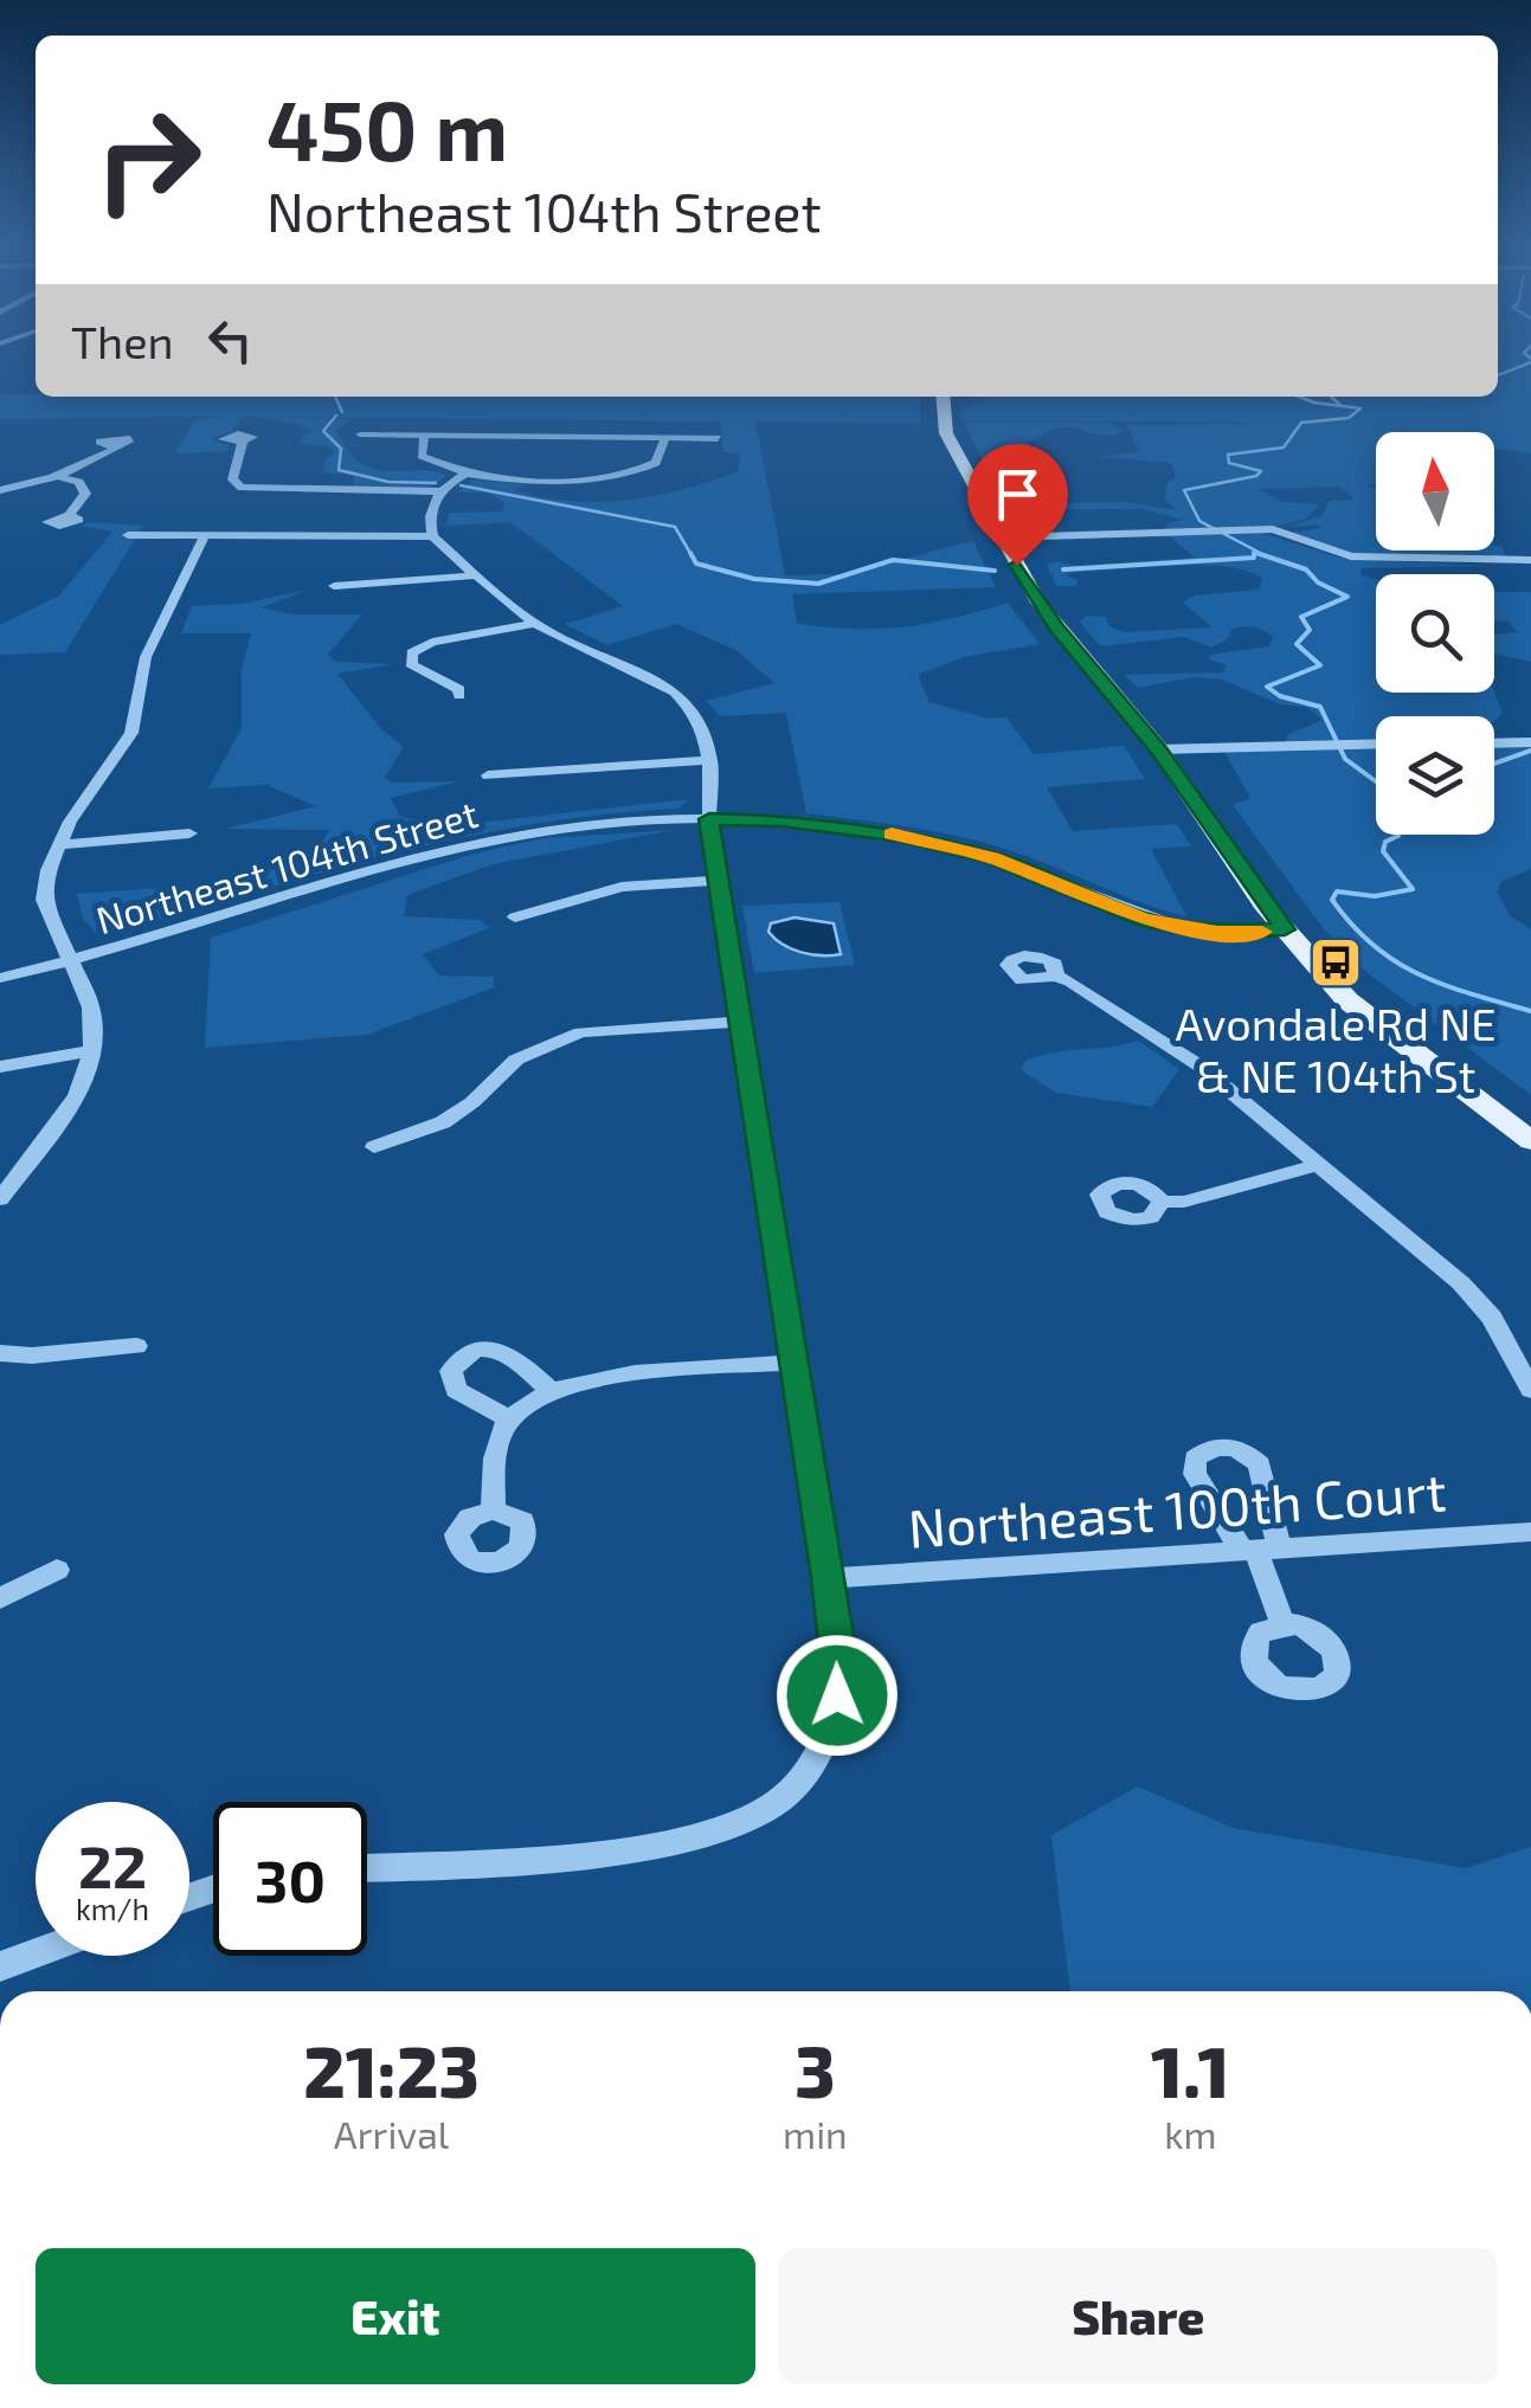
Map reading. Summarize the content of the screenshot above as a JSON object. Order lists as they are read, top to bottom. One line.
{"streets":{"street":["Northeast 104th Street","Northeast 100th Court"]},"places":{"bus stop":["Avondale Rd NE & NE 104th St"]},"north":"top","page":{"turn":["450 m","Northeast 104th Street"],"then":"Then","speed":"22 km/h","limit":"30","eta":["21:23","Arrival","3","min","1.1","km"],"buttons":["Exit","Share"]}}
